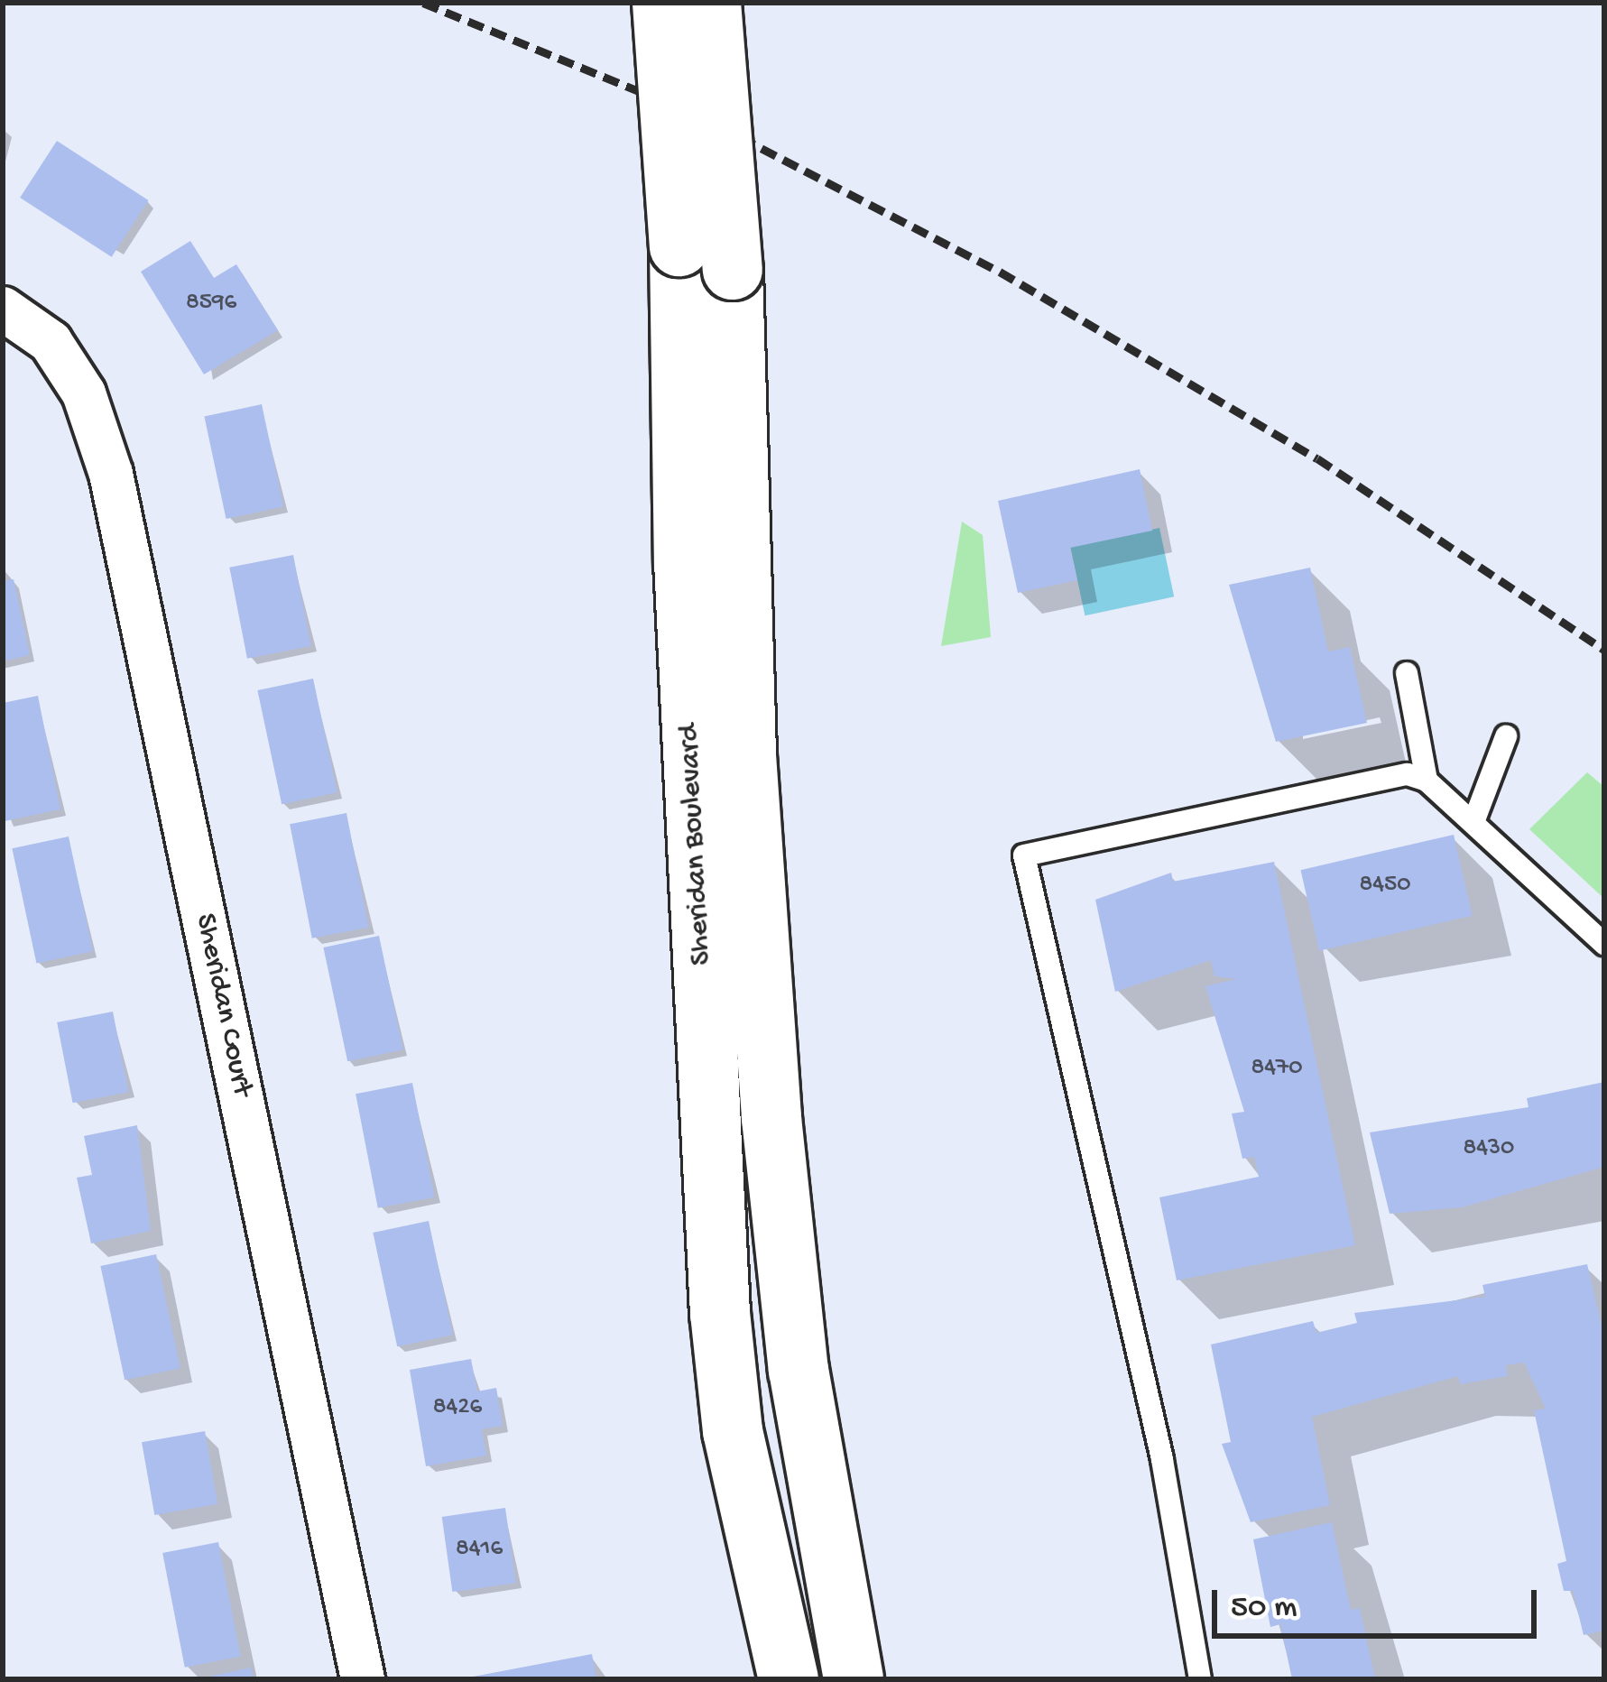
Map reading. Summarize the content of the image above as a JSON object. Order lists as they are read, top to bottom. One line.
{"streets":{"main road":["Sheridan Boulevard"],"street":["Sheridan Court"]},"house_numbers":["8596","8450","8470","8430","8426","8416"],"scale_bar":"50 m"}
